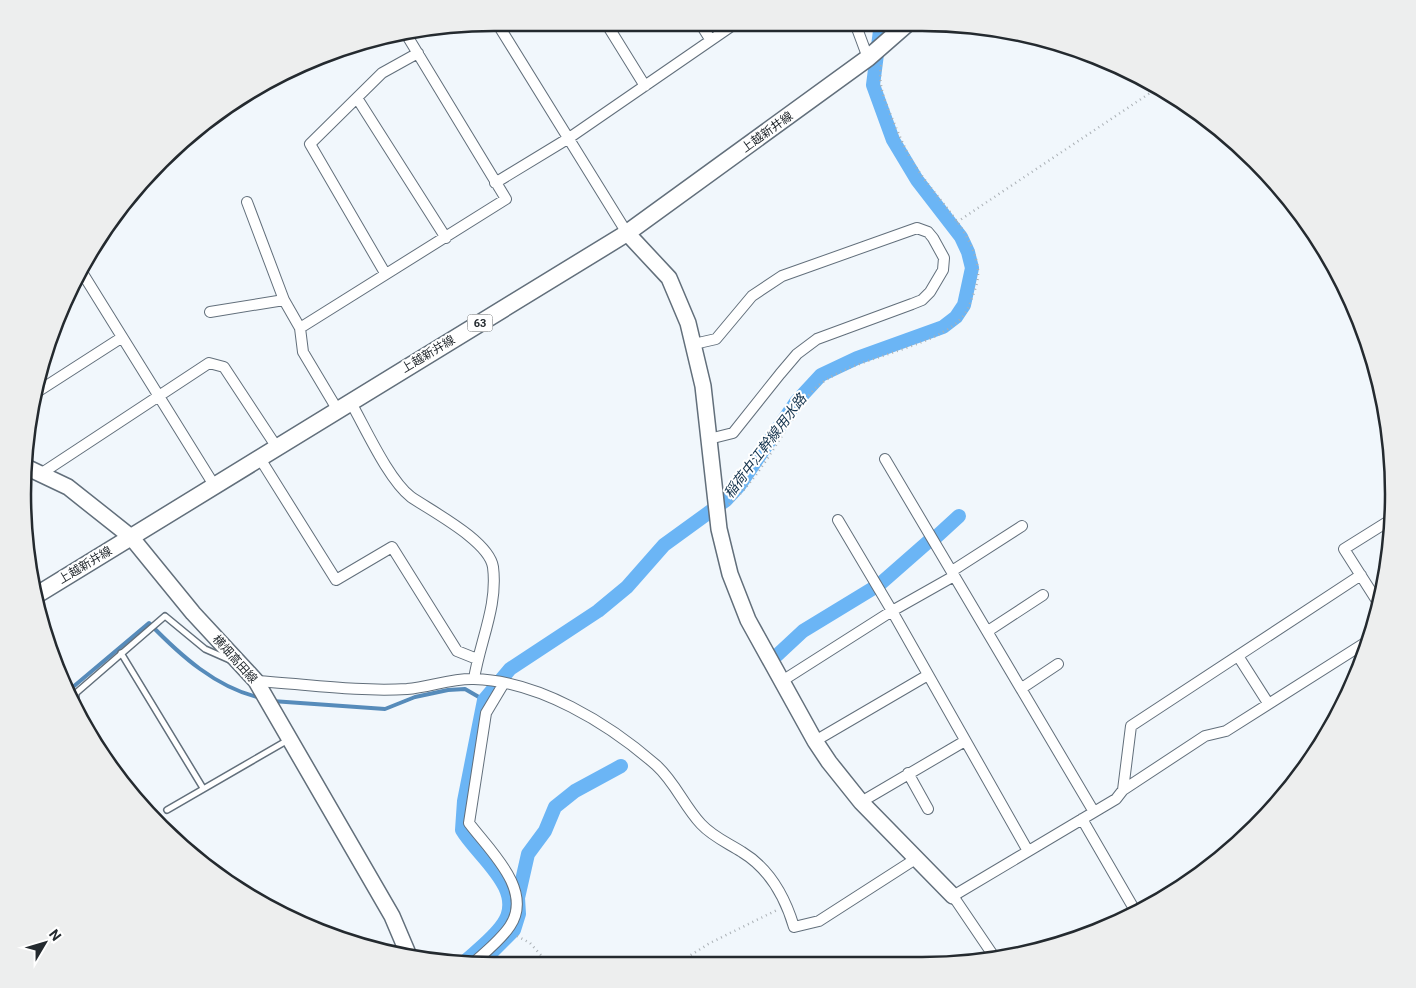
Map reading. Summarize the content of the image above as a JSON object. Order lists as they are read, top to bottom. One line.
{"streets":{"main road":["上越新井線","63"],"street":["横畑高田線"]},"crossings":[["上越新井線","横畑高田線"]],"water":["稲荷中江幹線用水路"],"north":"top right"}
